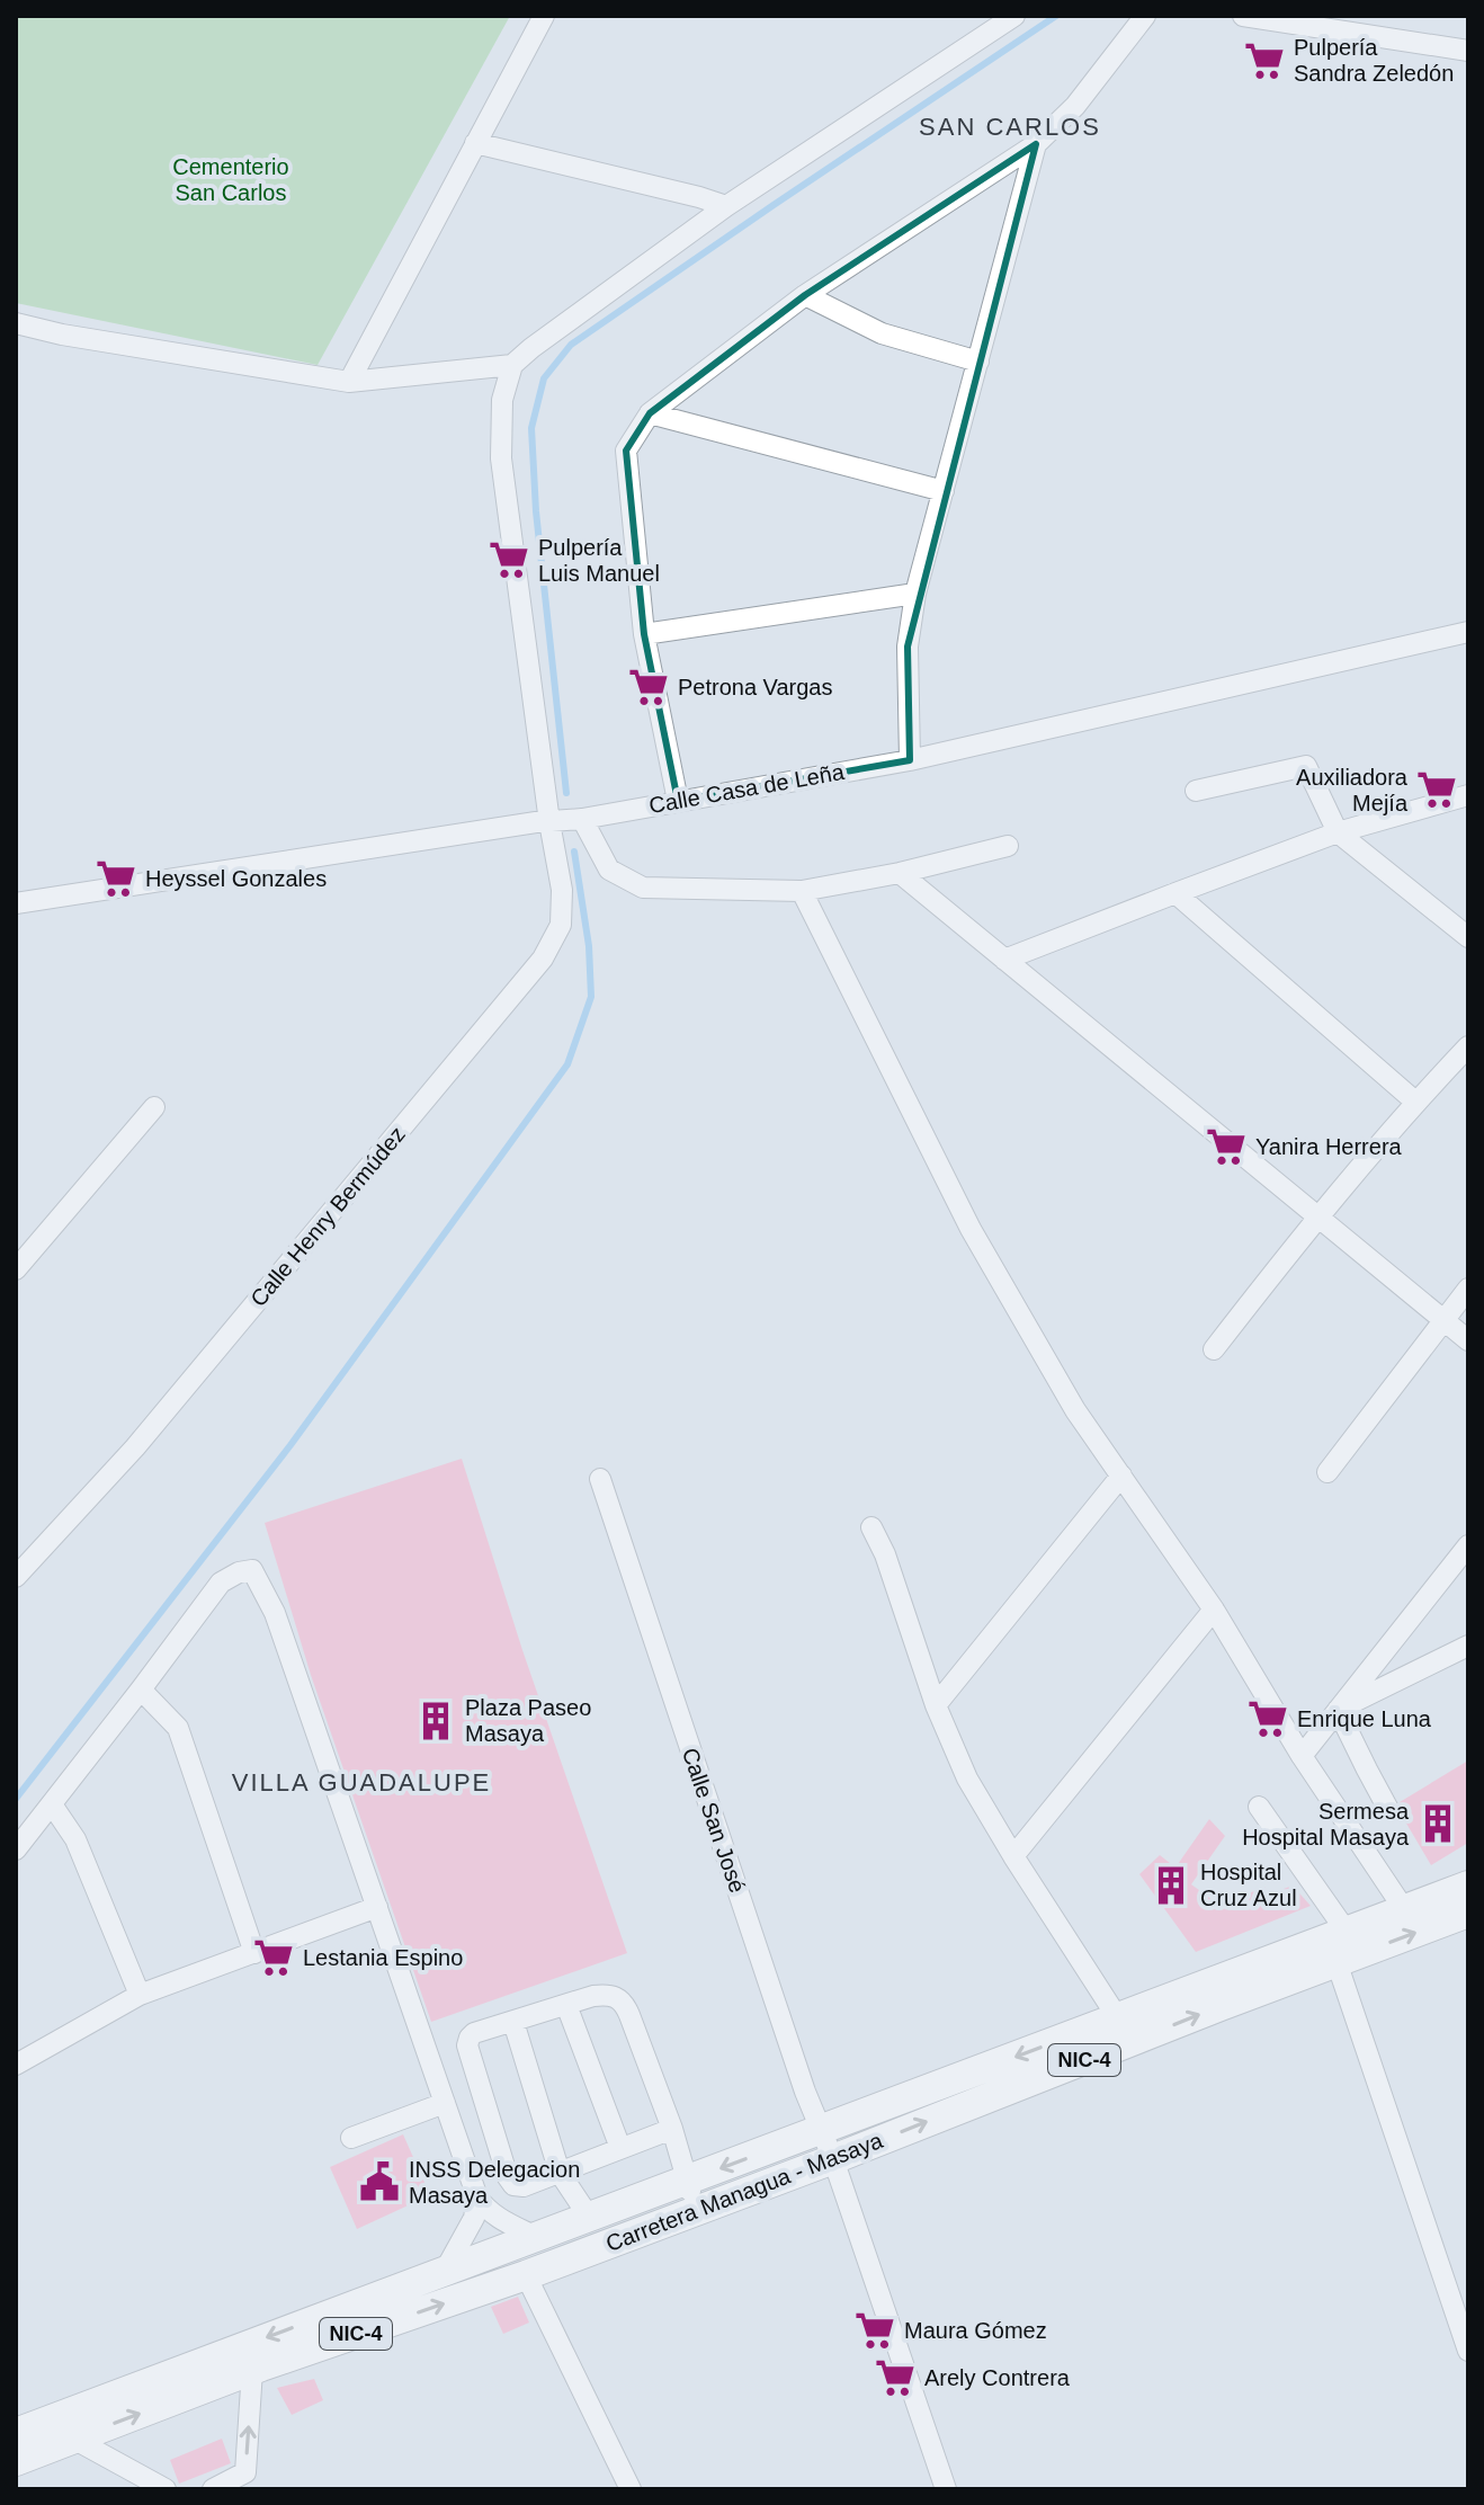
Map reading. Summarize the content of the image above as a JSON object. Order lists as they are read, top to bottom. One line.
{"streets":{"highway":["NIC-4","Carretera Managua - Masaya"],"street":["Calle Casa de Leña","Calle Henry Bermúdez","Calle San José"]},"crossings":[["Calle Casa de Leña","Calle Henry Bermúdez"],["Calle San José","Carretera Managua - Masaya"]],"districts":["SAN CARLOS","VILLA GUADALUPE"],"parks":["Cementerio San Carlos"],"places":{"supermarket":["Pulpería Sandra Zeledón","Pulpería Luis Manuel","Petrona Vargas","Auxiliadora Mejía","Heyssel Gonzales","Yanira Herrera","Enrique Luna","Lestania Espino","Maura Gómez","Arely Contrera"],"building":["Plaza Paseo Masaya","Sermesa Hospital Masaya","Hospital Cruz Azul"],"public building":["INSS Delegacion Masaya"]}}
